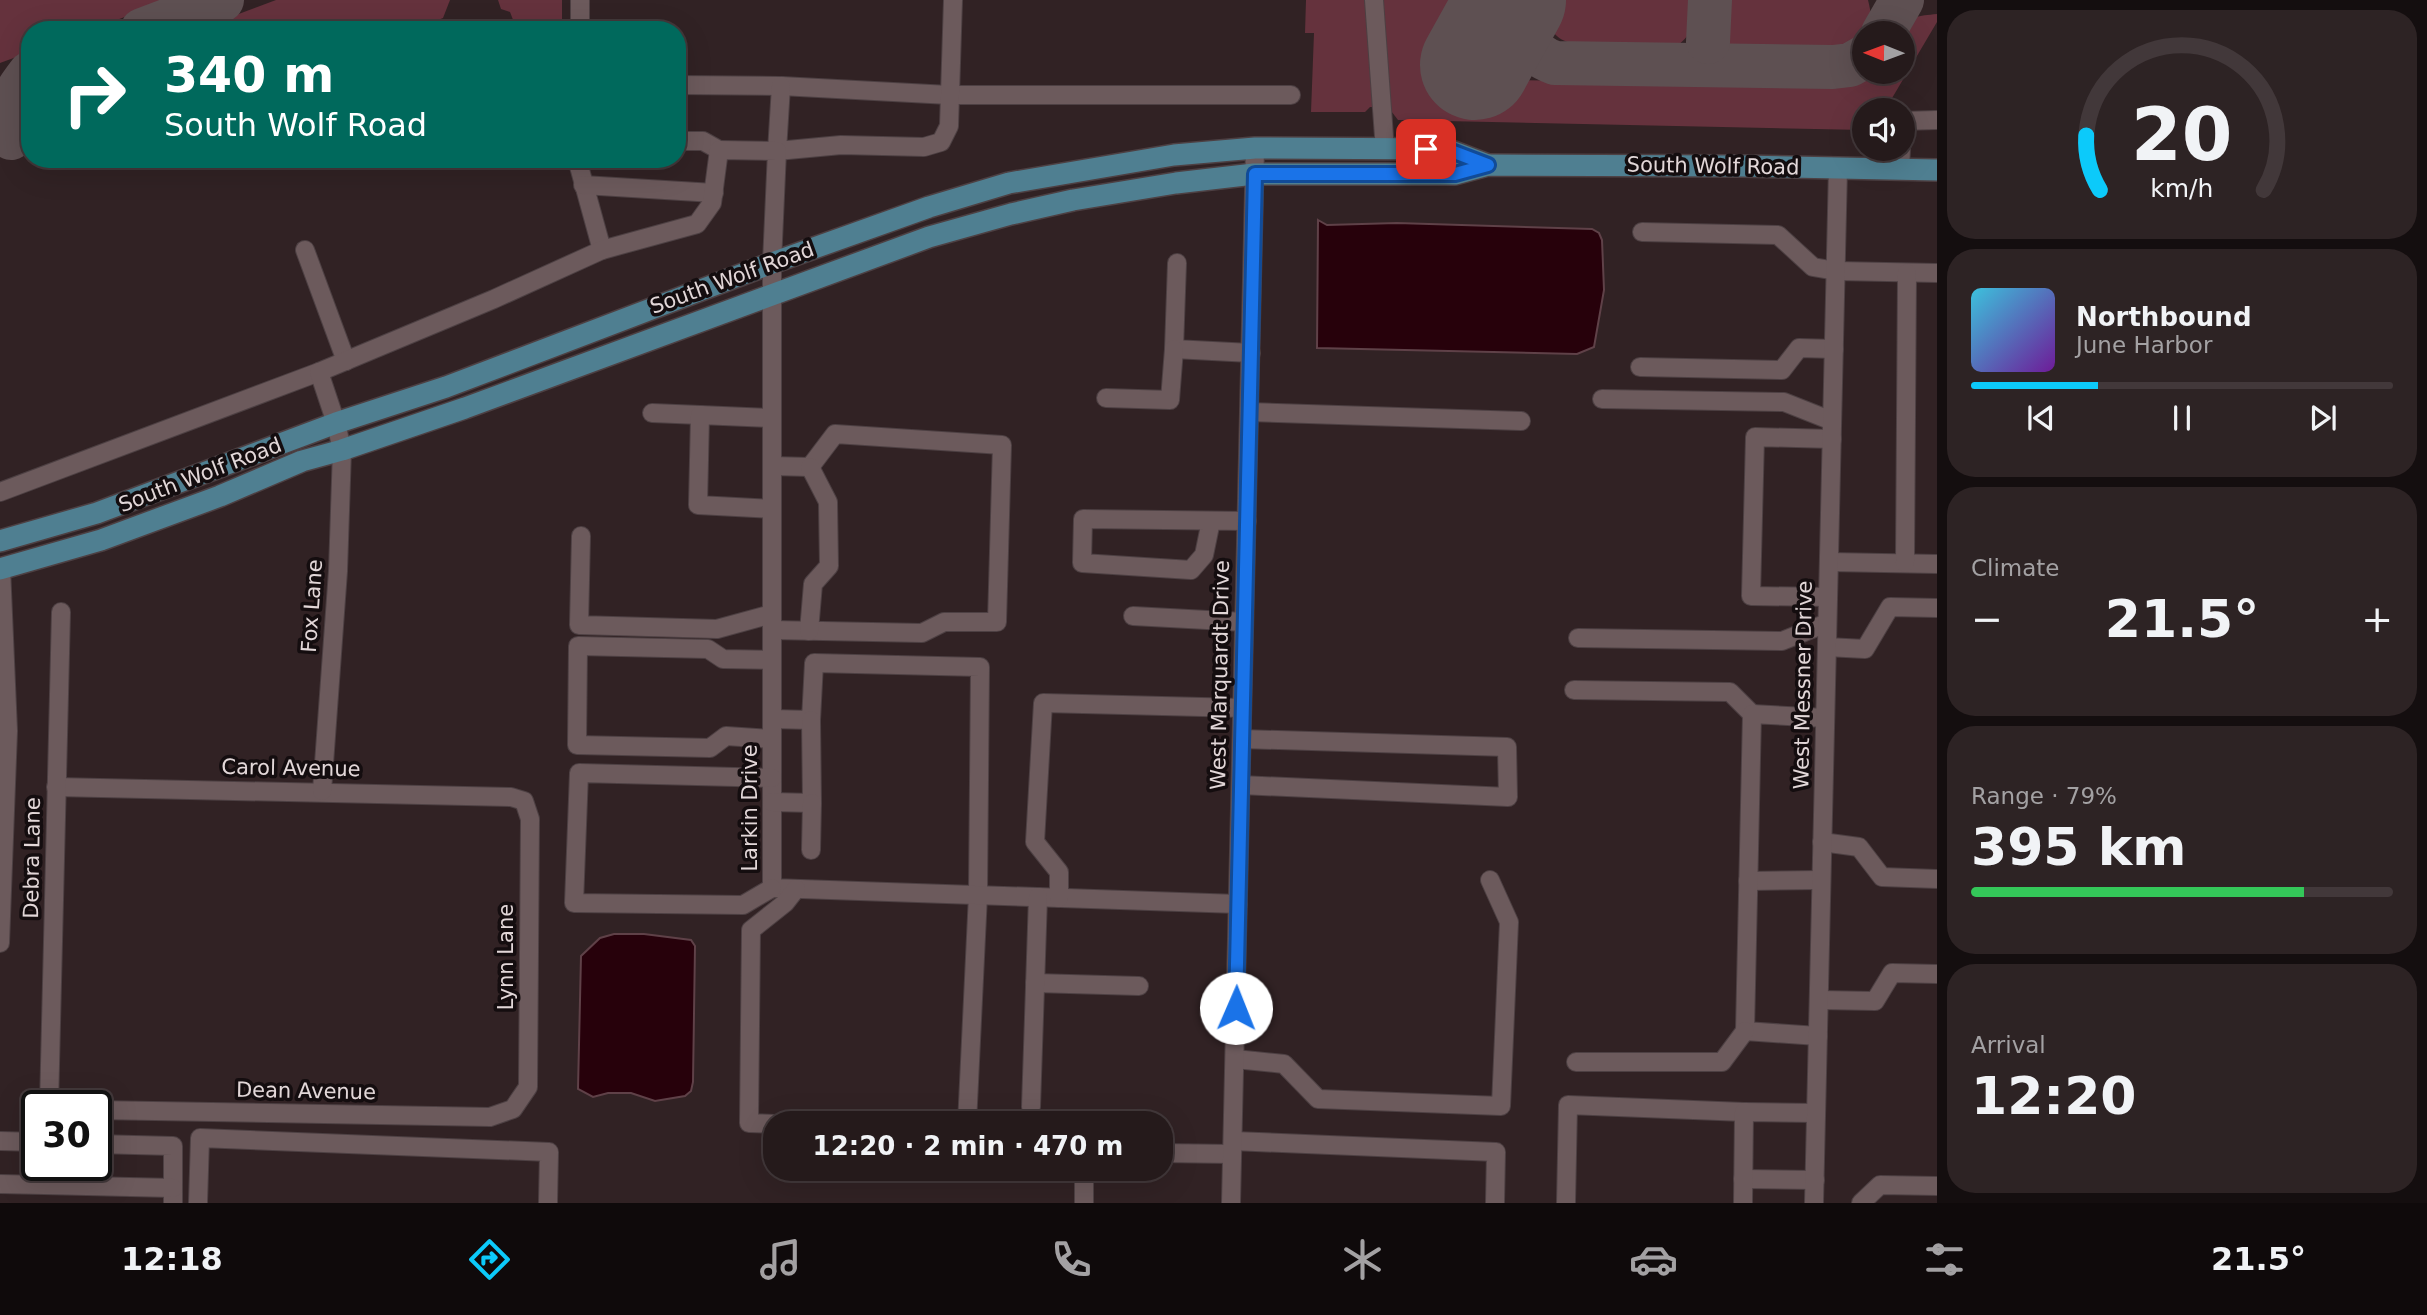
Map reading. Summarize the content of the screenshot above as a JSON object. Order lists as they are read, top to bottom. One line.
{"streets":{"main road":["South Wolf Road"],"street":["Fox Lane","West Marquardt Drive","West Messner Drive","Carol Avenue","Larkin Drive","Debra Lane","Lynn Lane","Dean Avenue"]},"crossings":[["South Wolf Road","Fox Lane"],["South Wolf Road","West Marquardt Drive"],["South Wolf Road","West Messner Drive"],["South Wolf Road","Larkin Drive"],["Fox Lane","Carol Avenue"],["West Marquardt Drive","Larkin Drive"],["Carol Avenue","Debra Lane"],["Carol Avenue","Lynn Lane"],["Lynn Lane","Dean Avenue"]],"north":"left","page":{"turn":["340 m","South Wolf Road"],"song":["Northbound","June Harbor"],"tile":["Climate",["Range · 79%","395 km"],["Arrival","12:20"]],"heat":["−","21.5°","+"],"limit":"30","trip":"12:20 · 2 min · 470 m","tabs":["12:18","21.5°"],"gauge":["20","km/h"]}}
